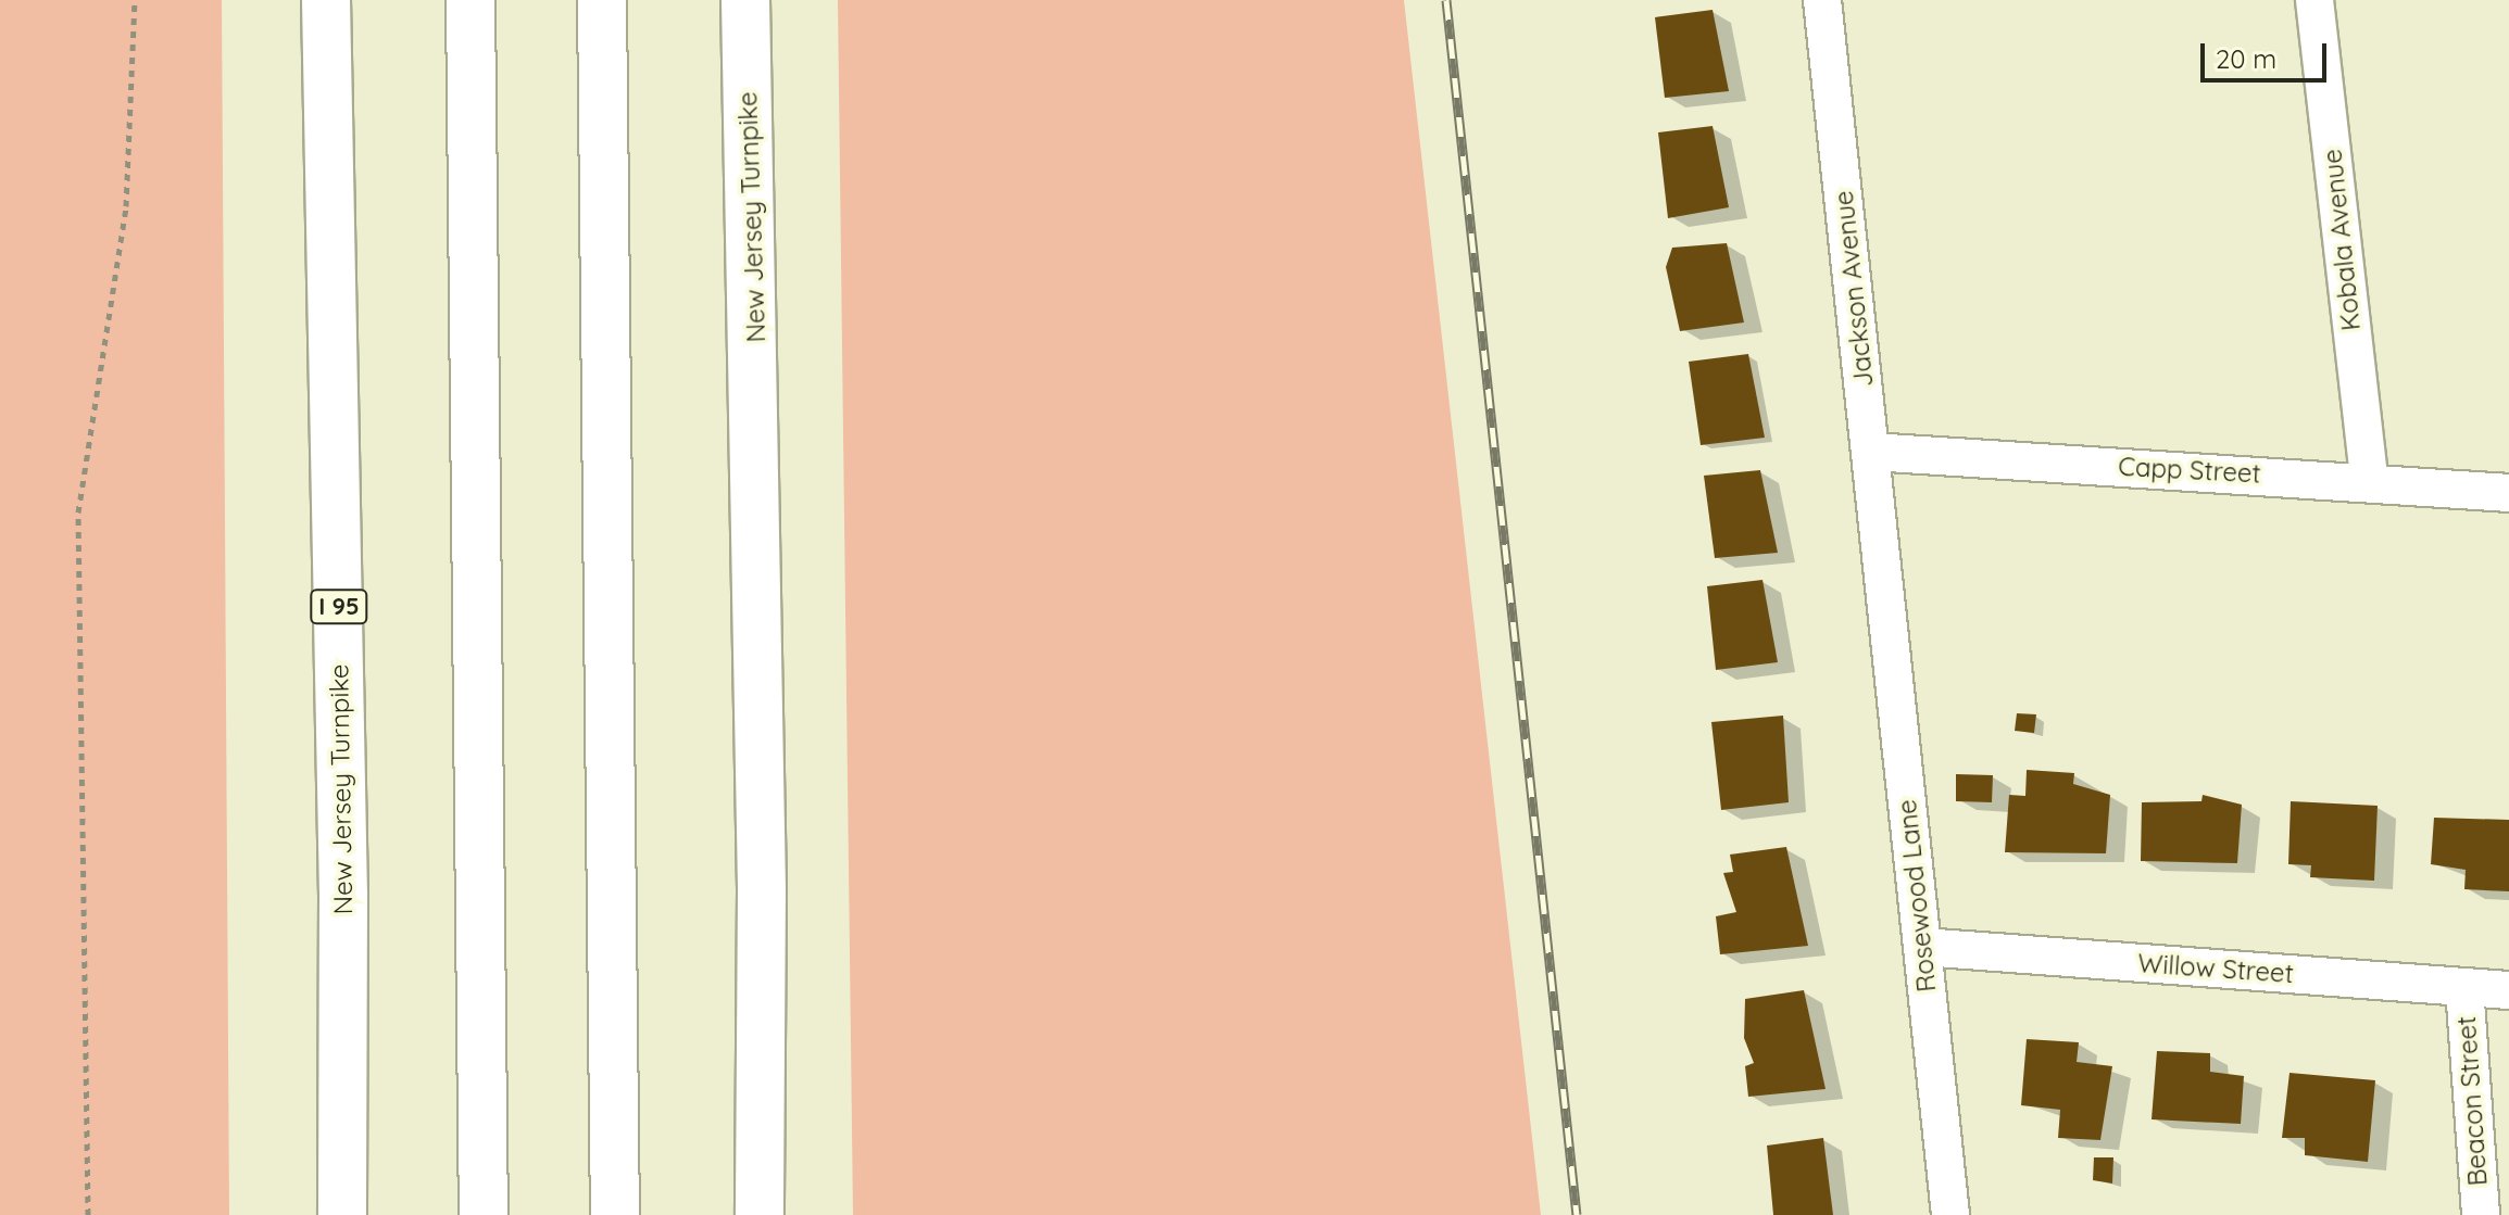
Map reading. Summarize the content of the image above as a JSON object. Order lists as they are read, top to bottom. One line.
{"streets":{"highway":["New Jersey Turnpike","I 95"],"street":["Kobala Avenue","Jackson Avenue","Capp Street","Rosewood Lane","Willow Street","Beacon Street"]},"crossings":[["Kobala Avenue","Capp Street"],["Jackson Avenue","Capp Street"],["Jackson Avenue","Rosewood Lane"],["Rosewood Lane","Willow Street"],["Willow Street","Beacon Street"]],"scale_bar":"20 m"}
